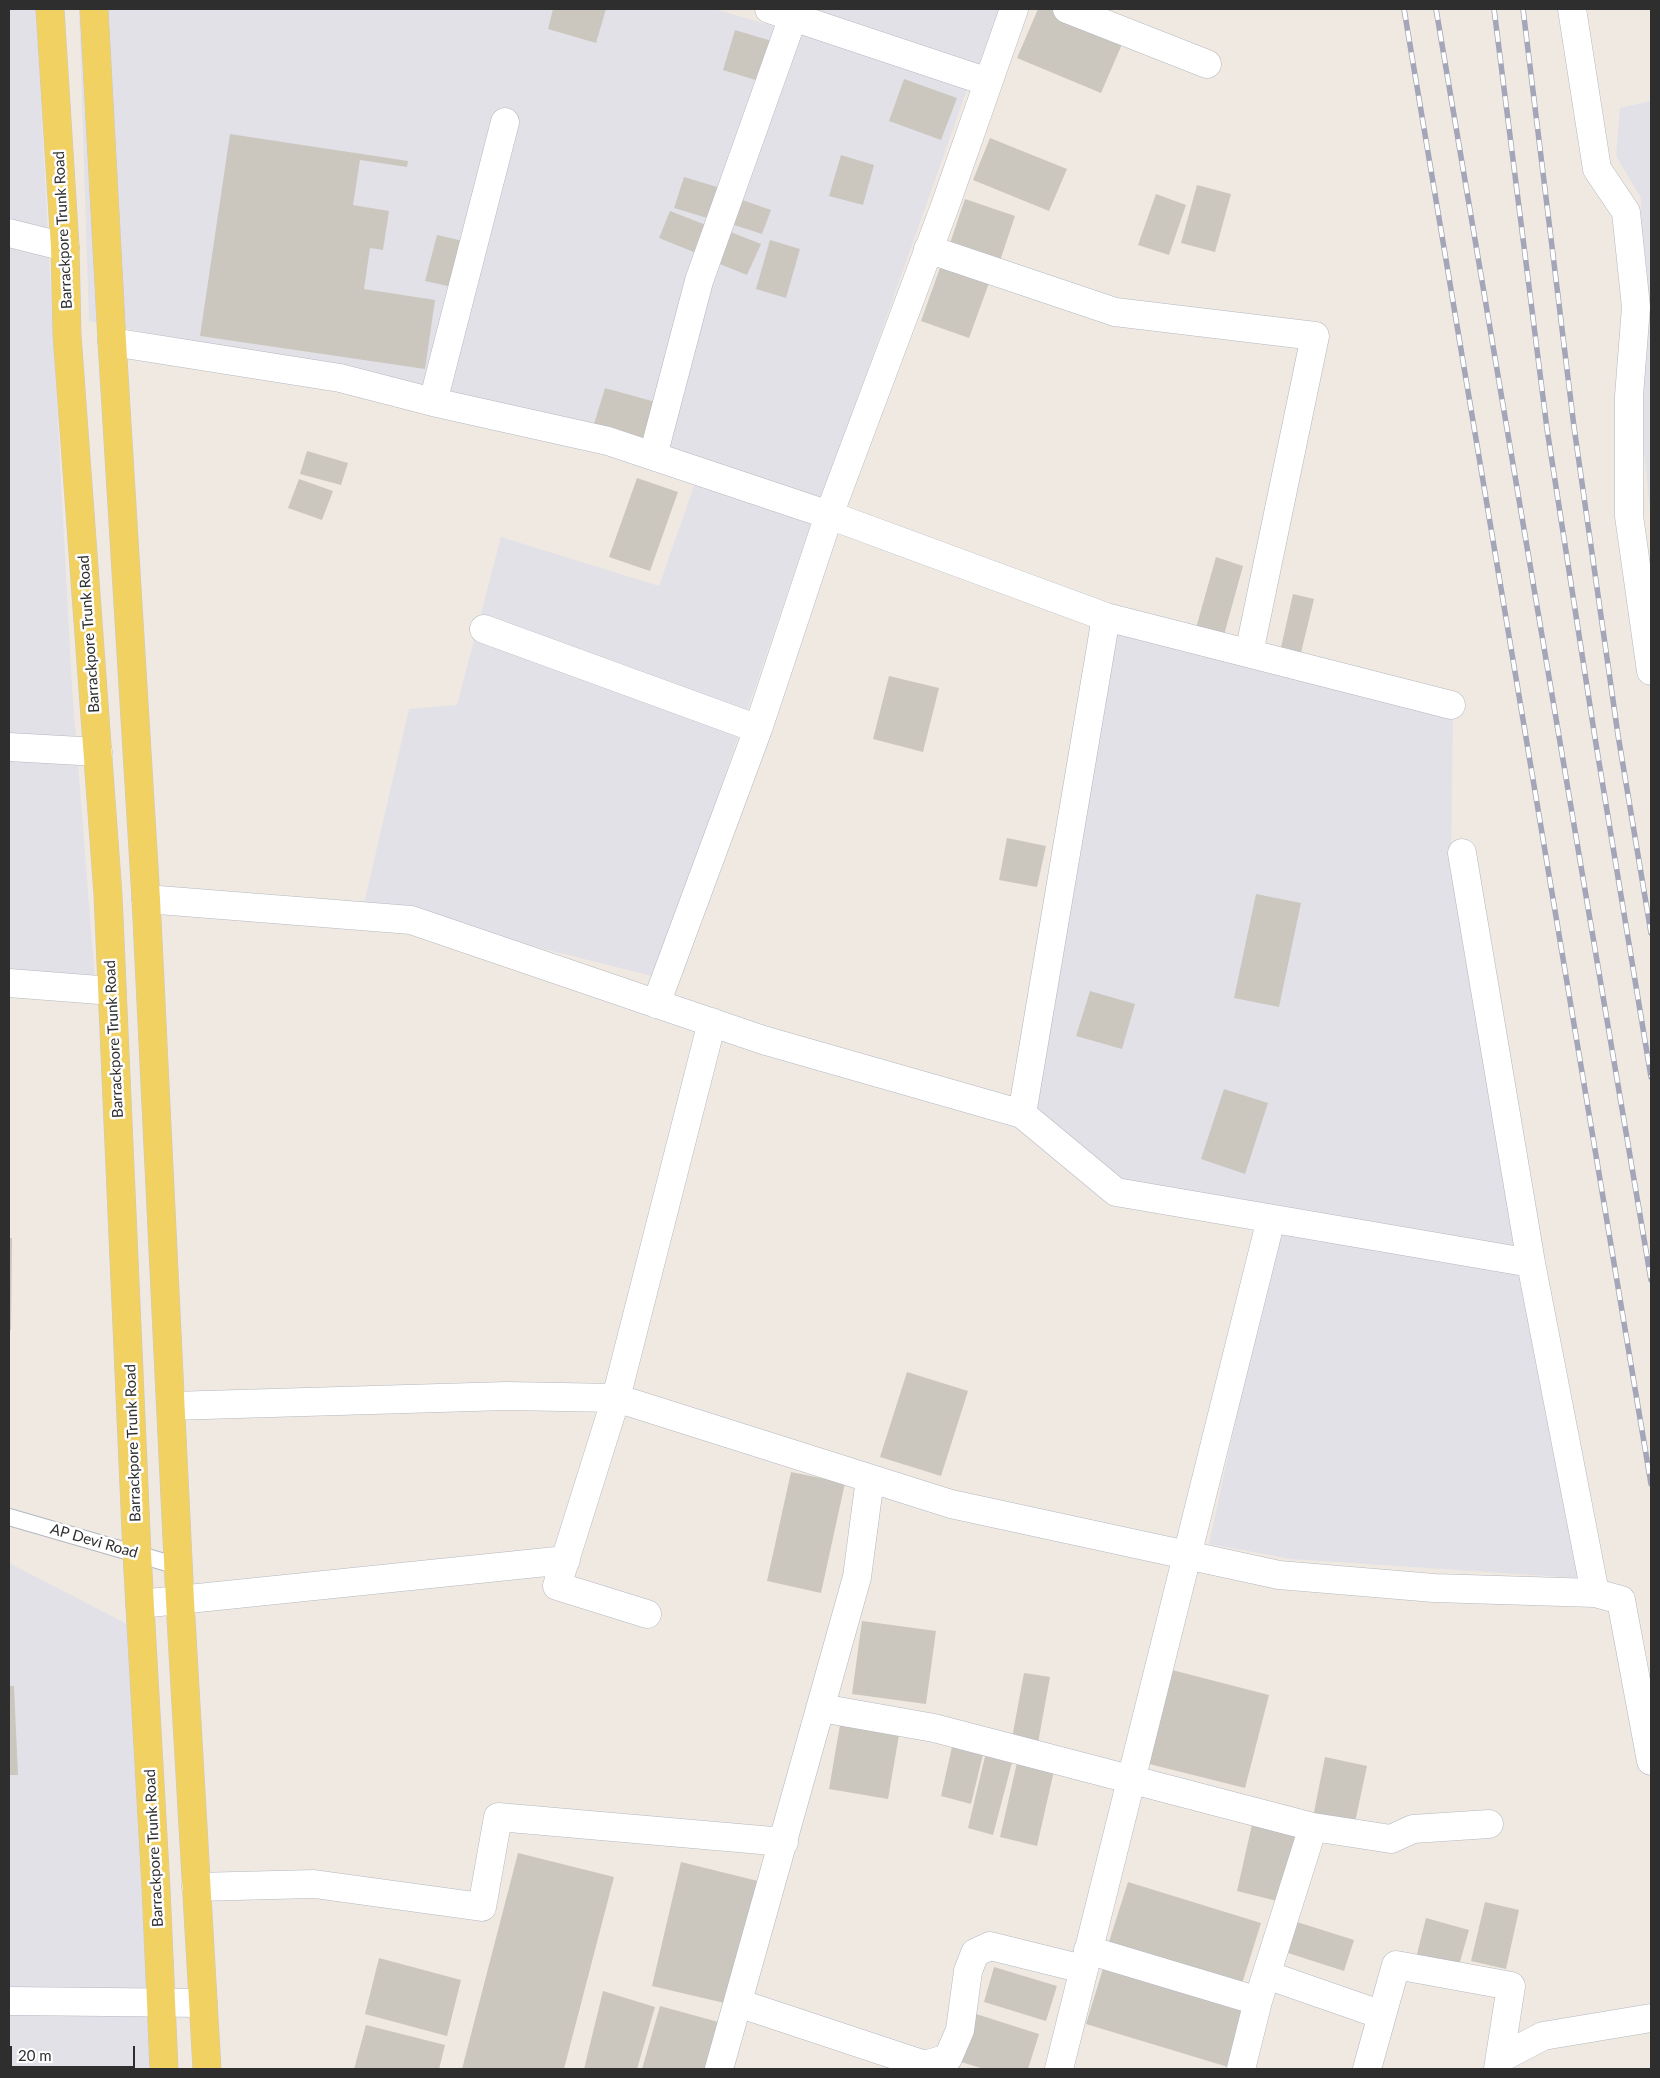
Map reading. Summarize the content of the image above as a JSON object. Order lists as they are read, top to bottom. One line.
{"streets":{"main road":["Barrackpore Trunk Road"],"lane":["AP Devi Road"]},"crossings":[["Barrackpore Trunk Road","AP Devi Road"]],"scale_bar":"20 m"}
